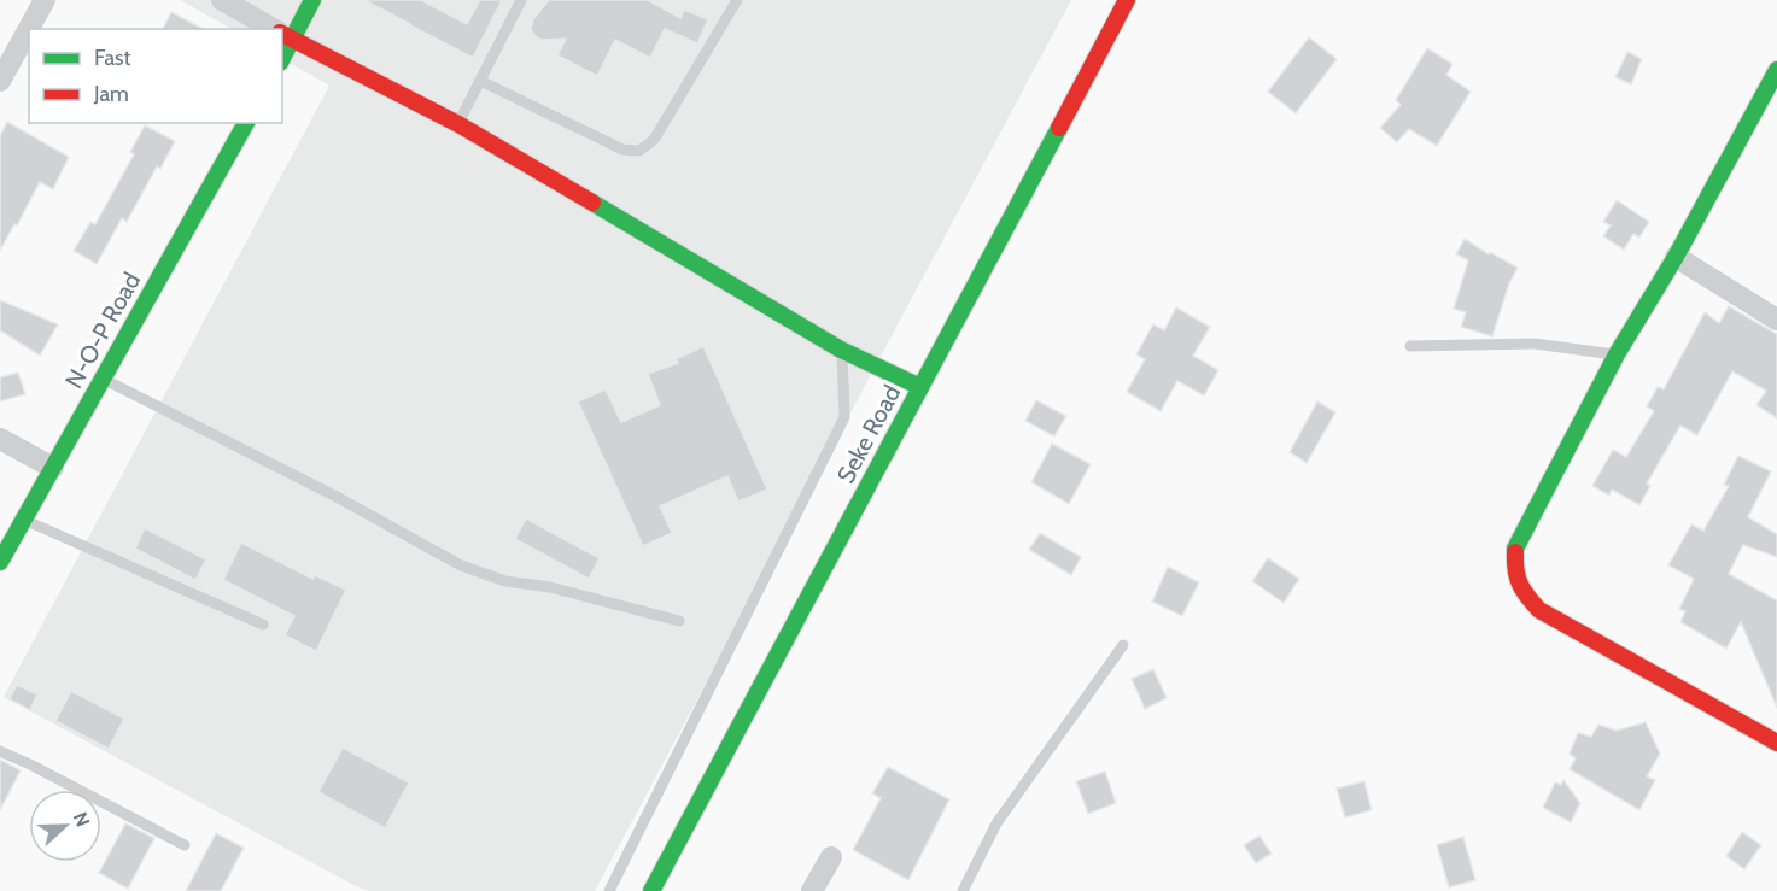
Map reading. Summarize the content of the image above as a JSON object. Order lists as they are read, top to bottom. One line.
{"streets":{"street":["N-O-P Road","Seke Road"]},"legend":["Fast","Jam"],"north":"right"}
